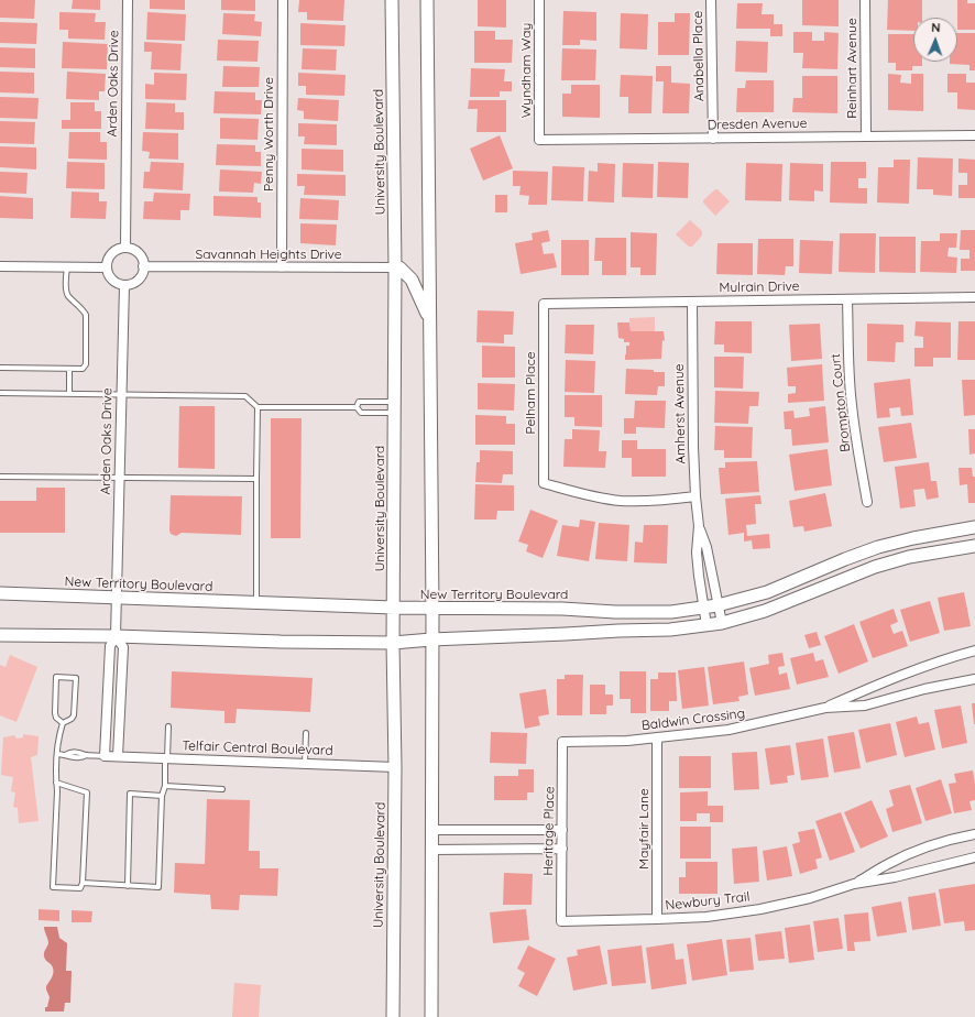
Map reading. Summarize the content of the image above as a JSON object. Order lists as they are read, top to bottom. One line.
{"streets":{"main road":["University Boulevard","New Territory Boulevard"],"street":["Anabella Place","Reinhart Avenue","Wyndham Way","Arden Oaks Drive","Dresden Avenue","Penny Worth Drive","Savannah Heights Drive","Mulrain Drive","Pelham Place","Brompton Court","Amherst Avenue","Baldwin Crossing","Telfair Central Boulevard","Mayfair Lane","Heritage Place","Newbury Trail"]},"crossings":[["Anabella Place","Dresden Avenue"],["Reinhart Avenue","Dresden Avenue"],["Wyndham Way","Dresden Avenue"],["Arden Oaks Drive","Savannah Heights Drive"],["Arden Oaks Drive","New Territory Boulevard"],["Penny Worth Drive","Savannah Heights Drive"],["University Boulevard","Savannah Heights Drive"],["University Boulevard","New Territory Boulevard"],["University Boulevard","Telfair Central Boulevard"],["Mulrain Drive","Pelham Place"],["Mulrain Drive","Brompton Court"],["Mulrain Drive","Amherst Avenue"],["Pelham Place","Amherst Avenue"],["Amherst Avenue","New Territory Boulevard"],["Baldwin Crossing","Mayfair Lane"],["Baldwin Crossing","Heritage Place"],["Mayfair Lane","Newbury Trail"],["Heritage Place","Newbury Trail"]],"north":"top"}
